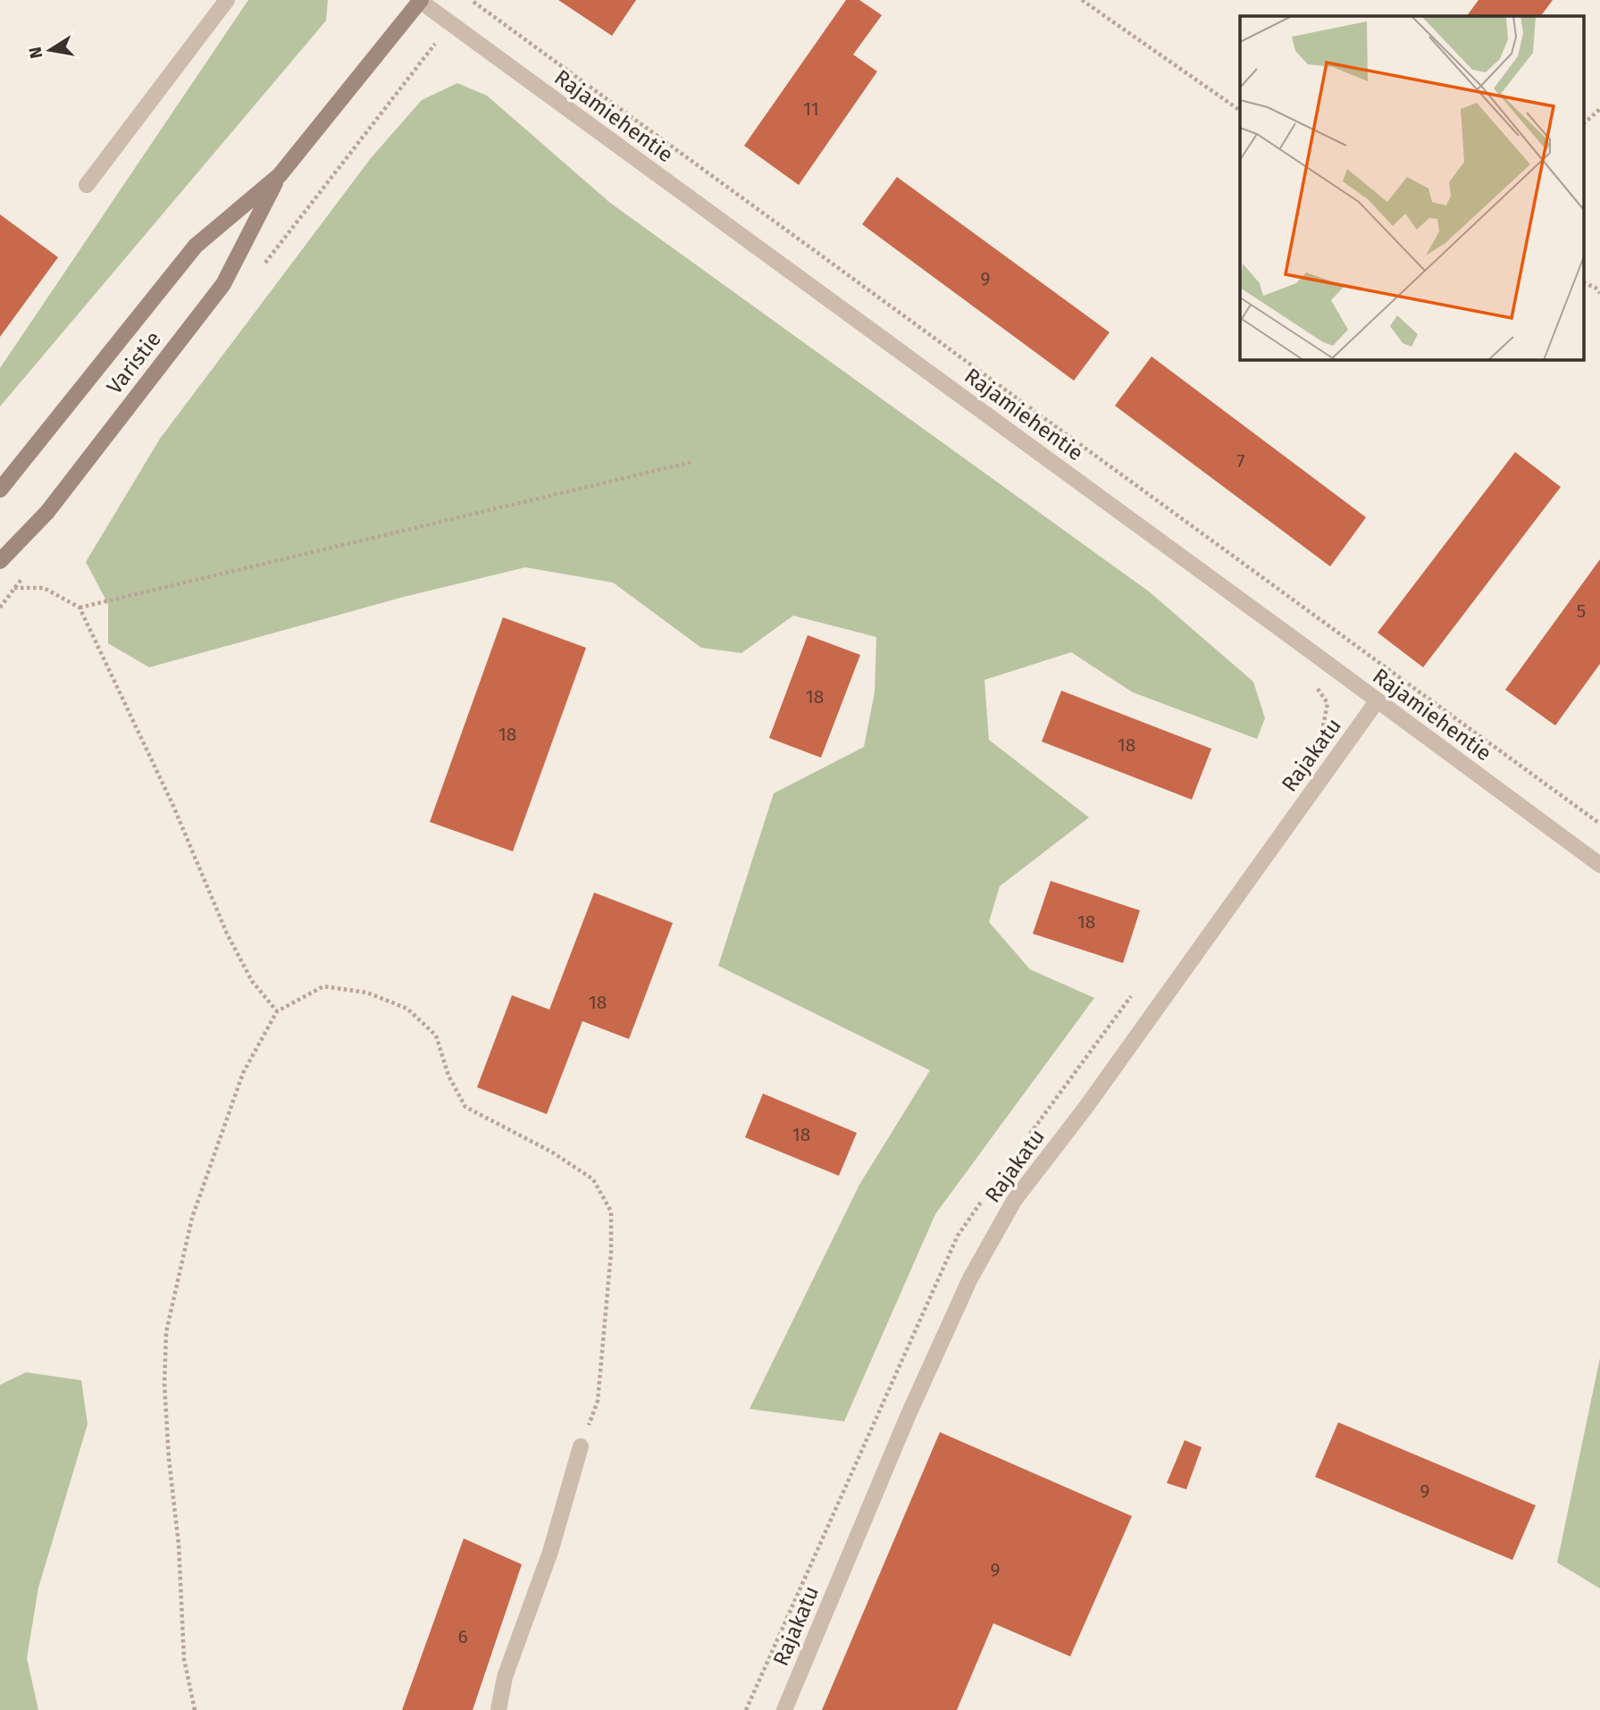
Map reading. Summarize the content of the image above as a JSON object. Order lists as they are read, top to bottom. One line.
{"streets":{"street":["Rajamiehentie","Varistie","Rajakatu"]},"crossings":[["Rajamiehentie","Varistie"],["Rajamiehentie","Rajakatu"]],"house_numbers":["11","9","7","5","18","18","18","18","18","18","9","9","6"],"north":"left"}
